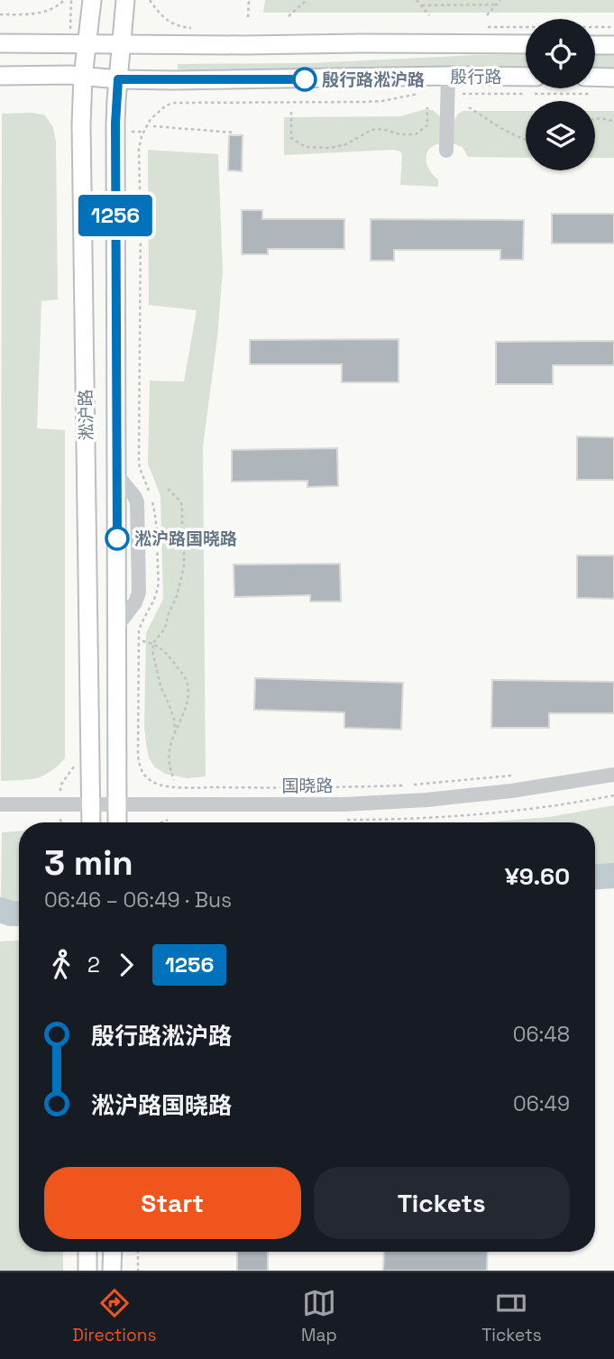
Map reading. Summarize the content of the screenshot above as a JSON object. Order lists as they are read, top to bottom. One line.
{"streets":{"main road":["殷行路","淞沪路"],"street":["国晓路"]},"crossings":[["殷行路","淞沪路"],["淞沪路","国晓路"]],"places":["殷行路淞沪路","淞沪路国晓路"],"lines":["bus line 1256"],"page":{"on_map":"1256","heading":["3 min","06:46 – 06:49 · Bus","¥9.60"],"legs":["2","1256"],"list":[{"name":"殷行路淞沪路","value":"06:48"},{"name":"淞沪路国晓路","value":"06:49"}],"buttons":["Start","Tickets"],"tabs":["Directions","Map","Tickets"]}}
